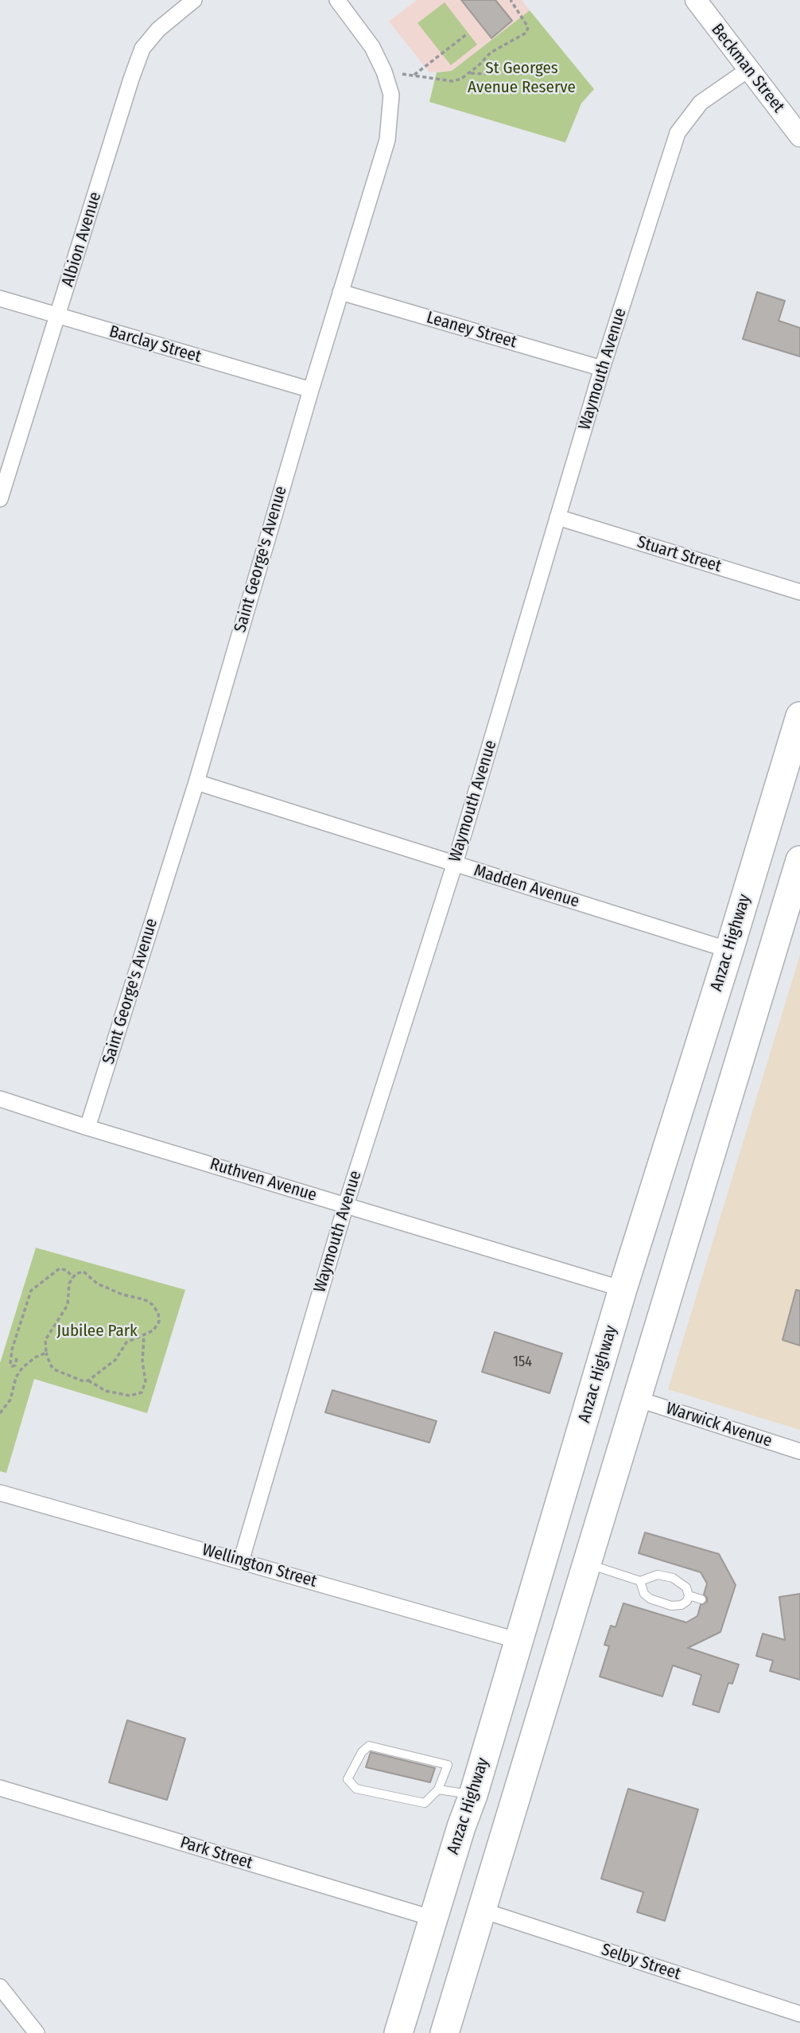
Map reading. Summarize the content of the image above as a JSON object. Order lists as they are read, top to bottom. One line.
{"streets":{"highway":["Anzac Highway"],"street":["Beckman Street","Albion Avenue","Leaney Street","Barclay Street","Waymouth Avenue","Stuart Street","Saint George's Avenue","Madden Avenue","Ruthven Avenue","Warwick Avenue","Wellington Street","Park Street","Selby Street"]},"crossings":[["Beckman Street","Waymouth Avenue"],["Albion Avenue","Barclay Street"],["Leaney Street","Waymouth Avenue"],["Leaney Street","Saint George's Avenue"],["Barclay Street","Saint George's Avenue"],["Waymouth Avenue","Stuart Street"],["Waymouth Avenue","Madden Avenue"],["Waymouth Avenue","Ruthven Avenue"],["Waymouth Avenue","Wellington Street"],["Saint George's Avenue","Madden Avenue"],["Saint George's Avenue","Ruthven Avenue"],["Madden Avenue","Anzac Highway"],["Anzac Highway","Ruthven Avenue"],["Anzac Highway","Wellington Street"],["Anzac Highway","Park Street"]],"parks":["St Georges Avenue Reserve","Jubilee Park"],"house_numbers":["154"]}
